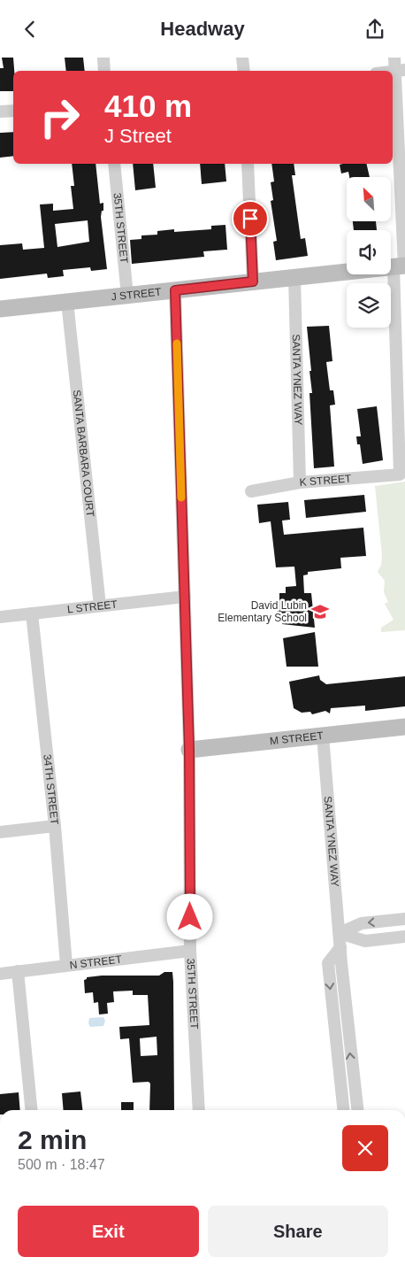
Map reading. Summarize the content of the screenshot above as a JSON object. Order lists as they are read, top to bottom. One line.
{"streets":{"main road":["J STREET","M STREET"],"street":["35TH STREET","SANTA YNEZ WAY","SANTA BARBARA COURT","K STREET","L STREET","34TH STREET","N STREET"]},"crossings":[["35TH STREET","J STREET"],["35TH STREET","L STREET"],["35TH STREET","M STREET"],["35TH STREET","N STREET"],["J STREET","SANTA YNEZ WAY"],["J STREET","SANTA BARBARA COURT"],["J STREET","K STREET"],["SANTA YNEZ WAY","K STREET"],["SANTA YNEZ WAY","M STREET"],["SANTA BARBARA COURT","L STREET"],["L STREET","34TH STREET"],["34TH STREET","N STREET"]],"places":{"school or university":["David Lubin Elementary School"]},"north":"top left","page":{"header":"Headway","turn":["410 m","J Street"],"heading":["2 min","500 m · 18:47"],"buttons":["Exit","Share"]}}
